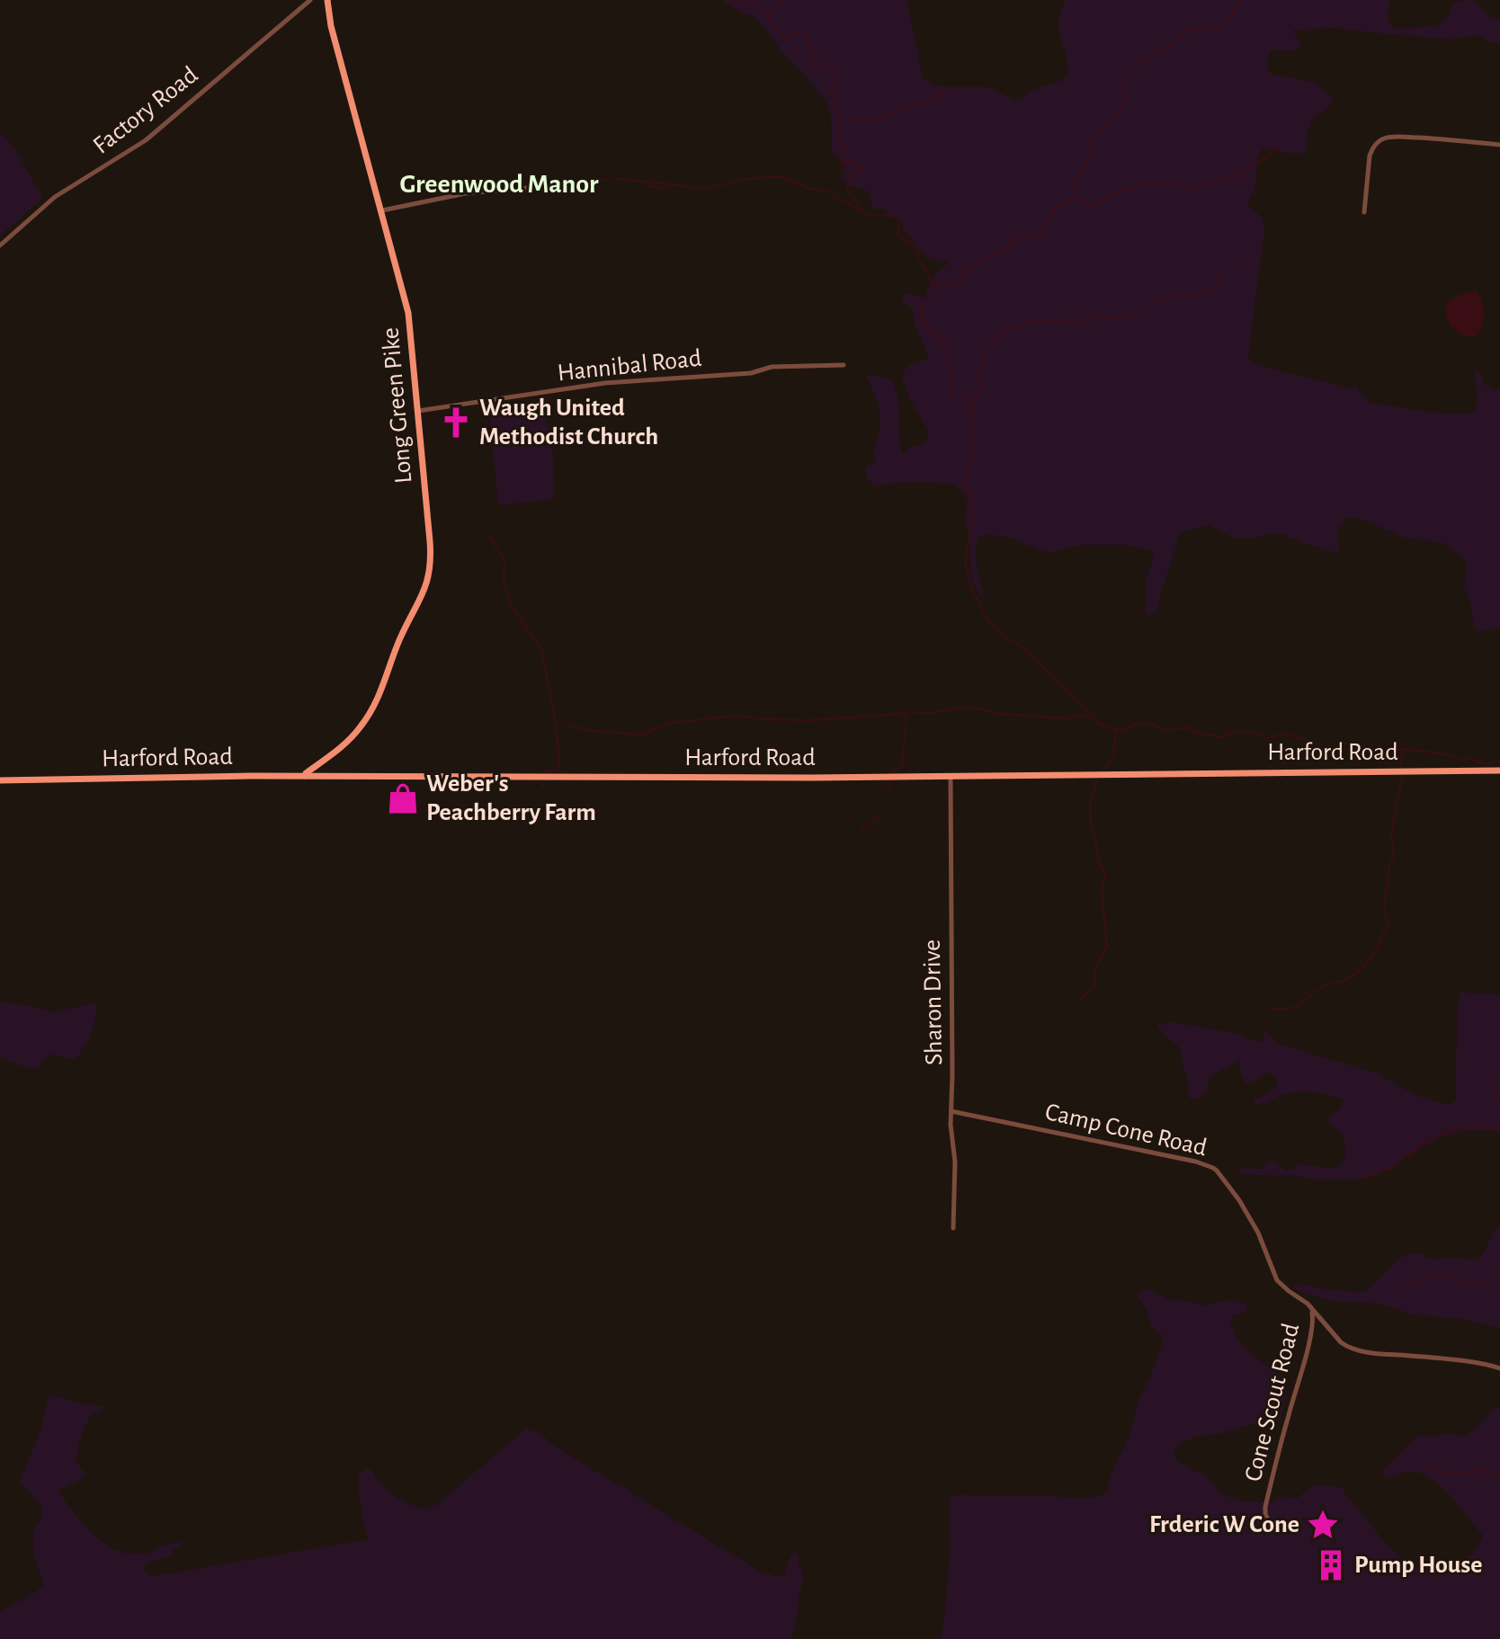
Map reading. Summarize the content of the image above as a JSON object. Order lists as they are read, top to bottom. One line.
{"streets":{"main road":["Long Green Pike","Harford Road"],"street":["Factory Road","Hannibal Road","Sharon Drive","Camp Cone Road","Cone Scout Road"]},"crossings":[["Hannibal Road","Long Green Pike"],["Long Green Pike","Harford Road"],["Harford Road","Sharon Drive"],["Sharon Drive","Camp Cone Road"],["Camp Cone Road","Cone Scout Road"]],"districts":["Greenwood Manor"],"places":{"church":["Waugh United Methodist Church"],"shop":["Weber's Peachberry Farm"],"place":["Frderic W Cone"],"building":["Pump House"]}}
